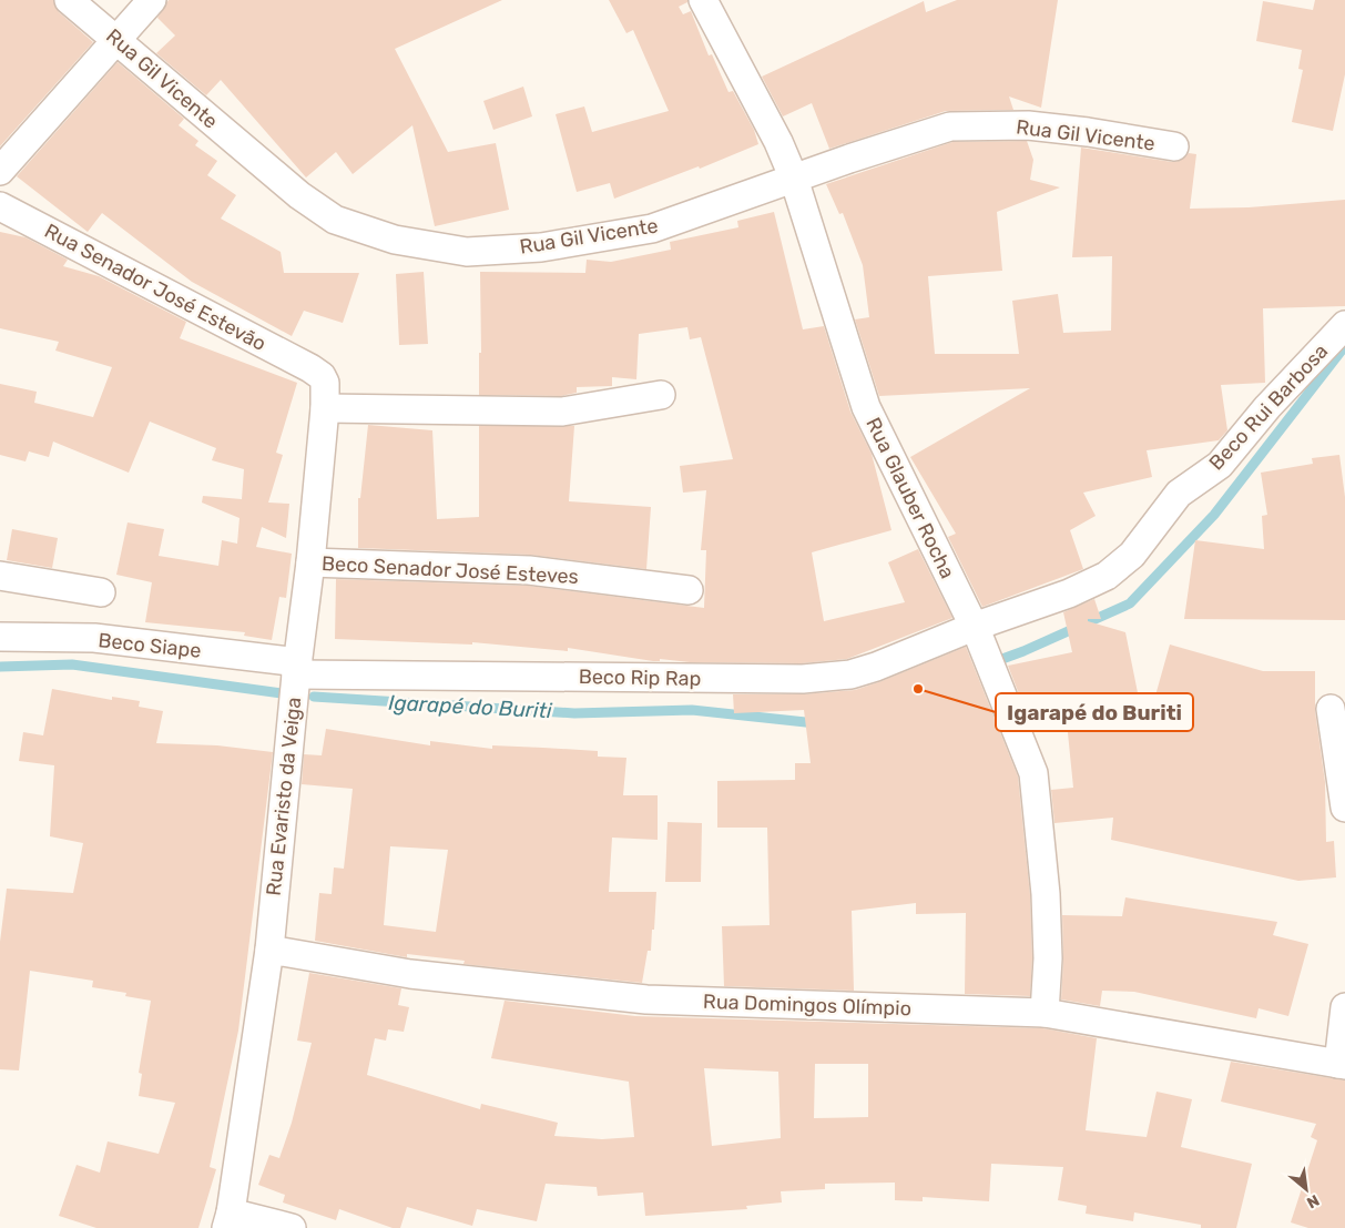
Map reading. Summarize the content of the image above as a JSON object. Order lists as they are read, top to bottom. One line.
{"streets":{"street":["Rua Gil Vicente","Rua Senador José Estevão","Beco Rui Barbosa","Rua Glauber Rocha","Beco Senador José Esteves","Beco Siape","Beco Rip Rap","Rua Evaristo da Veiga","Rua Domingos Olímpio"]},"crossings":[["Rua Gil Vicente","Rua Glauber Rocha"],["Rua Senador José Estevão","Rua Evaristo da Veiga"],["Beco Rui Barbosa","Rua Glauber Rocha"],["Beco Rui Barbosa","Beco Rip Rap"],["Rua Glauber Rocha","Beco Rip Rap"],["Rua Glauber Rocha","Rua Domingos Olímpio"],["Beco Senador José Esteves","Rua Evaristo da Veiga"],["Beco Siape","Beco Rip Rap"],["Beco Siape","Rua Evaristo da Veiga"],["Beco Rip Rap","Rua Evaristo da Veiga"],["Rua Evaristo da Veiga","Rua Domingos Olímpio"]],"water":["Igarapé do Buriti"],"places":["Igarapé do Buriti"],"north":"bottom right"}
